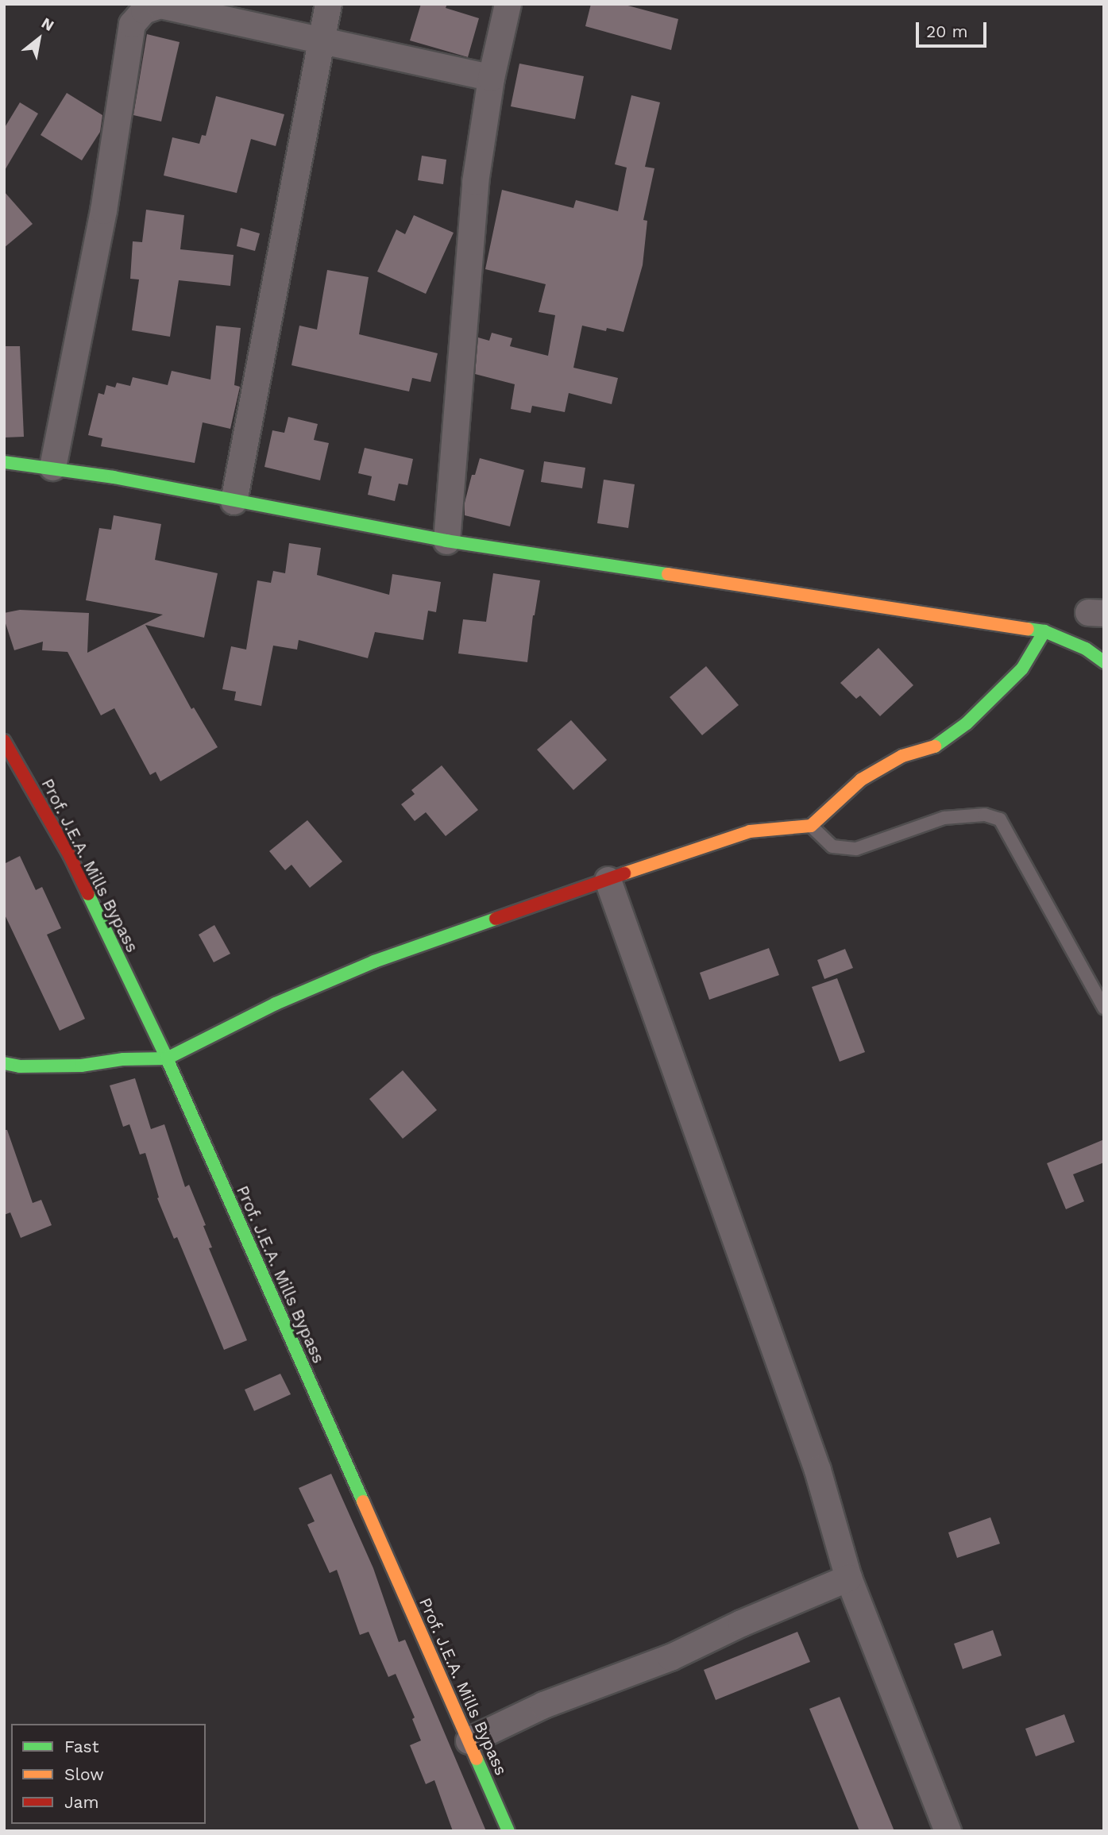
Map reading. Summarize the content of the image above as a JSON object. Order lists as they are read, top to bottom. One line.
{"streets":{"street":["Prof. J.E.A. Mills Bypass"]},"legend":["Fast","Slow","Jam"],"scale_bar":"20 m","north":"top right"}
